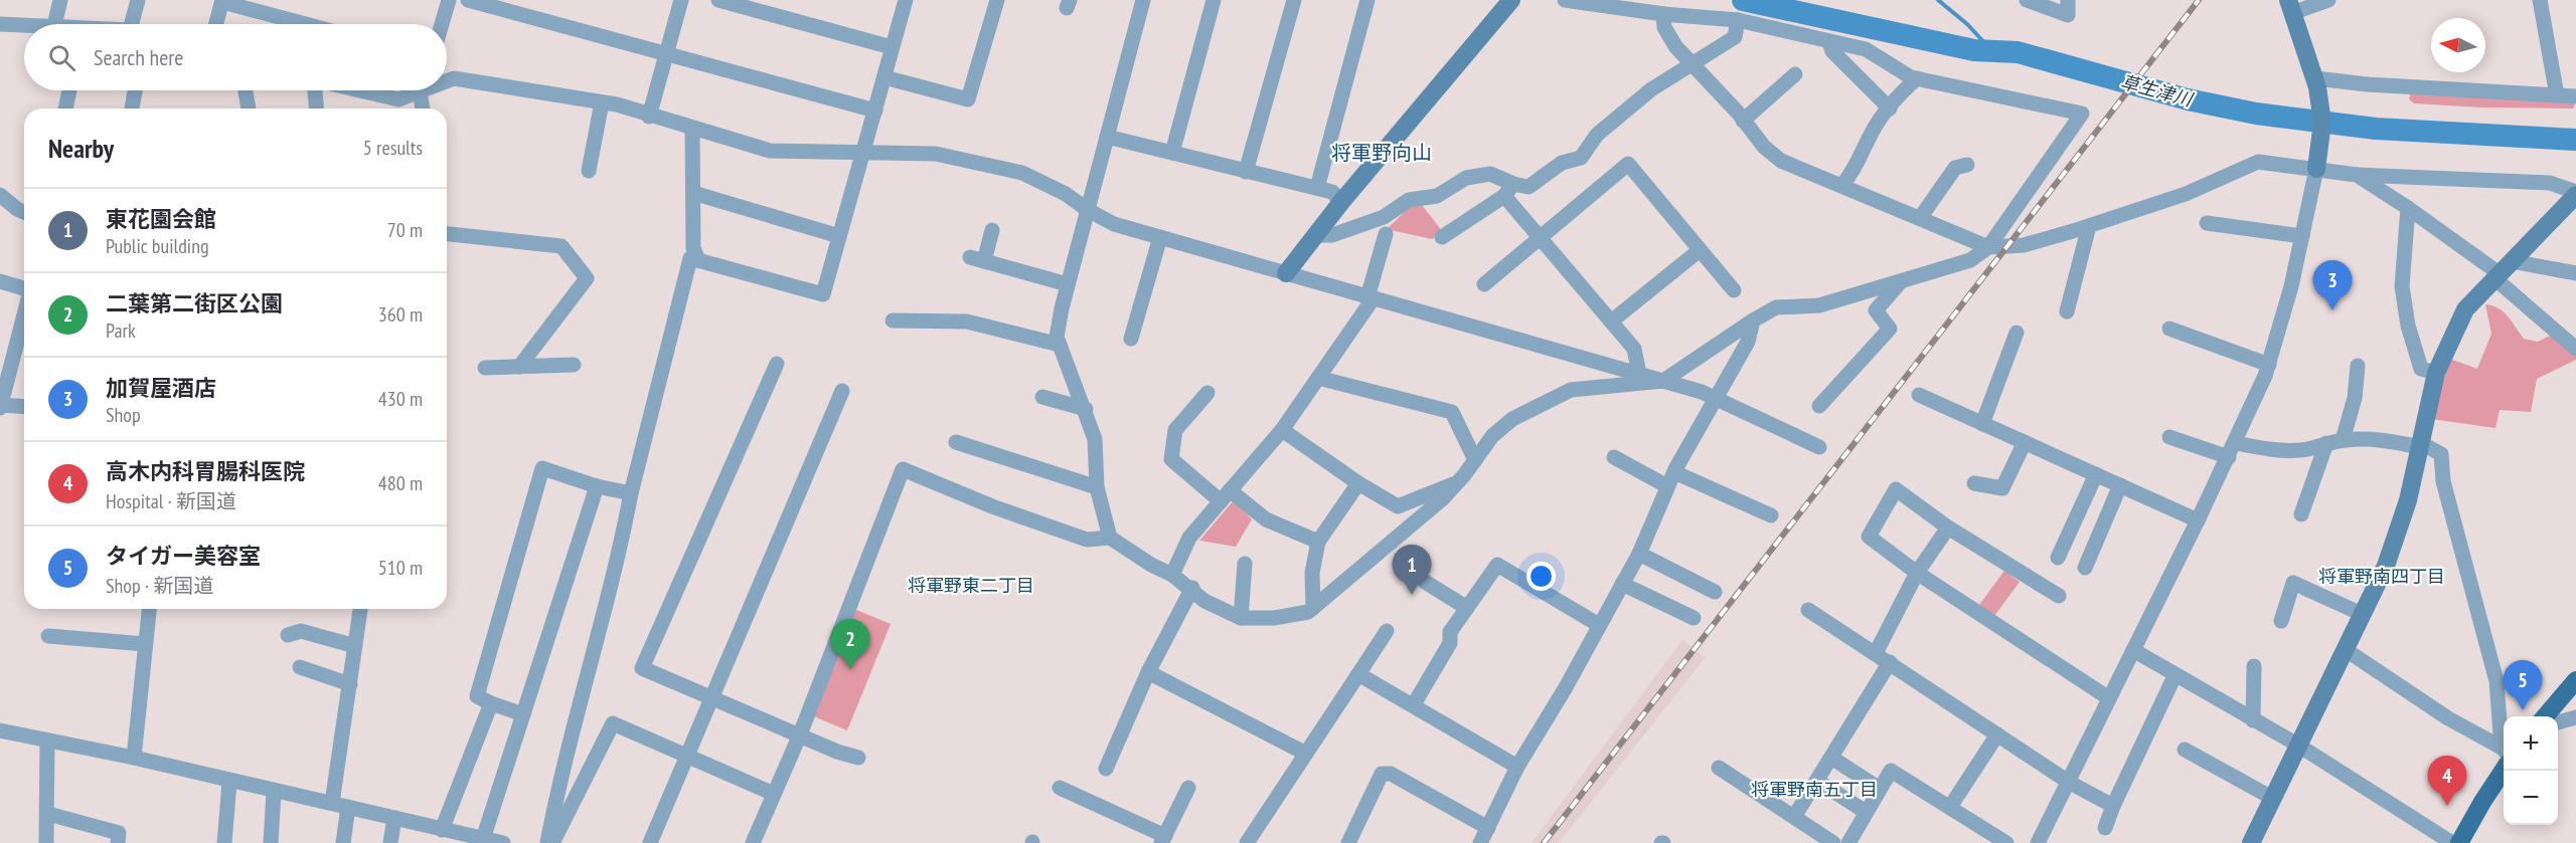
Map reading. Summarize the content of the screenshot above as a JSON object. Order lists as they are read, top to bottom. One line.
{"districts":["将軍野向山","将軍野南四丁目","将軍野東二丁目","将軍野南五丁目"],"water":["草生津川"],"north":"left","page":{"search":"Search here","heading":["Nearby","5 results"],"list":[{"mark":"1","name":"東花園会館","note":"Public building","value":"70 m"},{"mark":"2","name":"二葉第二街区公園","note":"Park","value":"360 m"},{"mark":"3","name":"加賀屋酒店","note":"Shop","value":"430 m"},{"mark":"4","name":"高木内科胃腸科医院","note":"Hospital · 新国道","value":"480 m"},{"mark":"5","name":"タイガー美容室","note":"Shop · 新国道","value":"510 m"}],"pins":["3","1","2","5","4"],"map_buttons":["+","−"]}}
